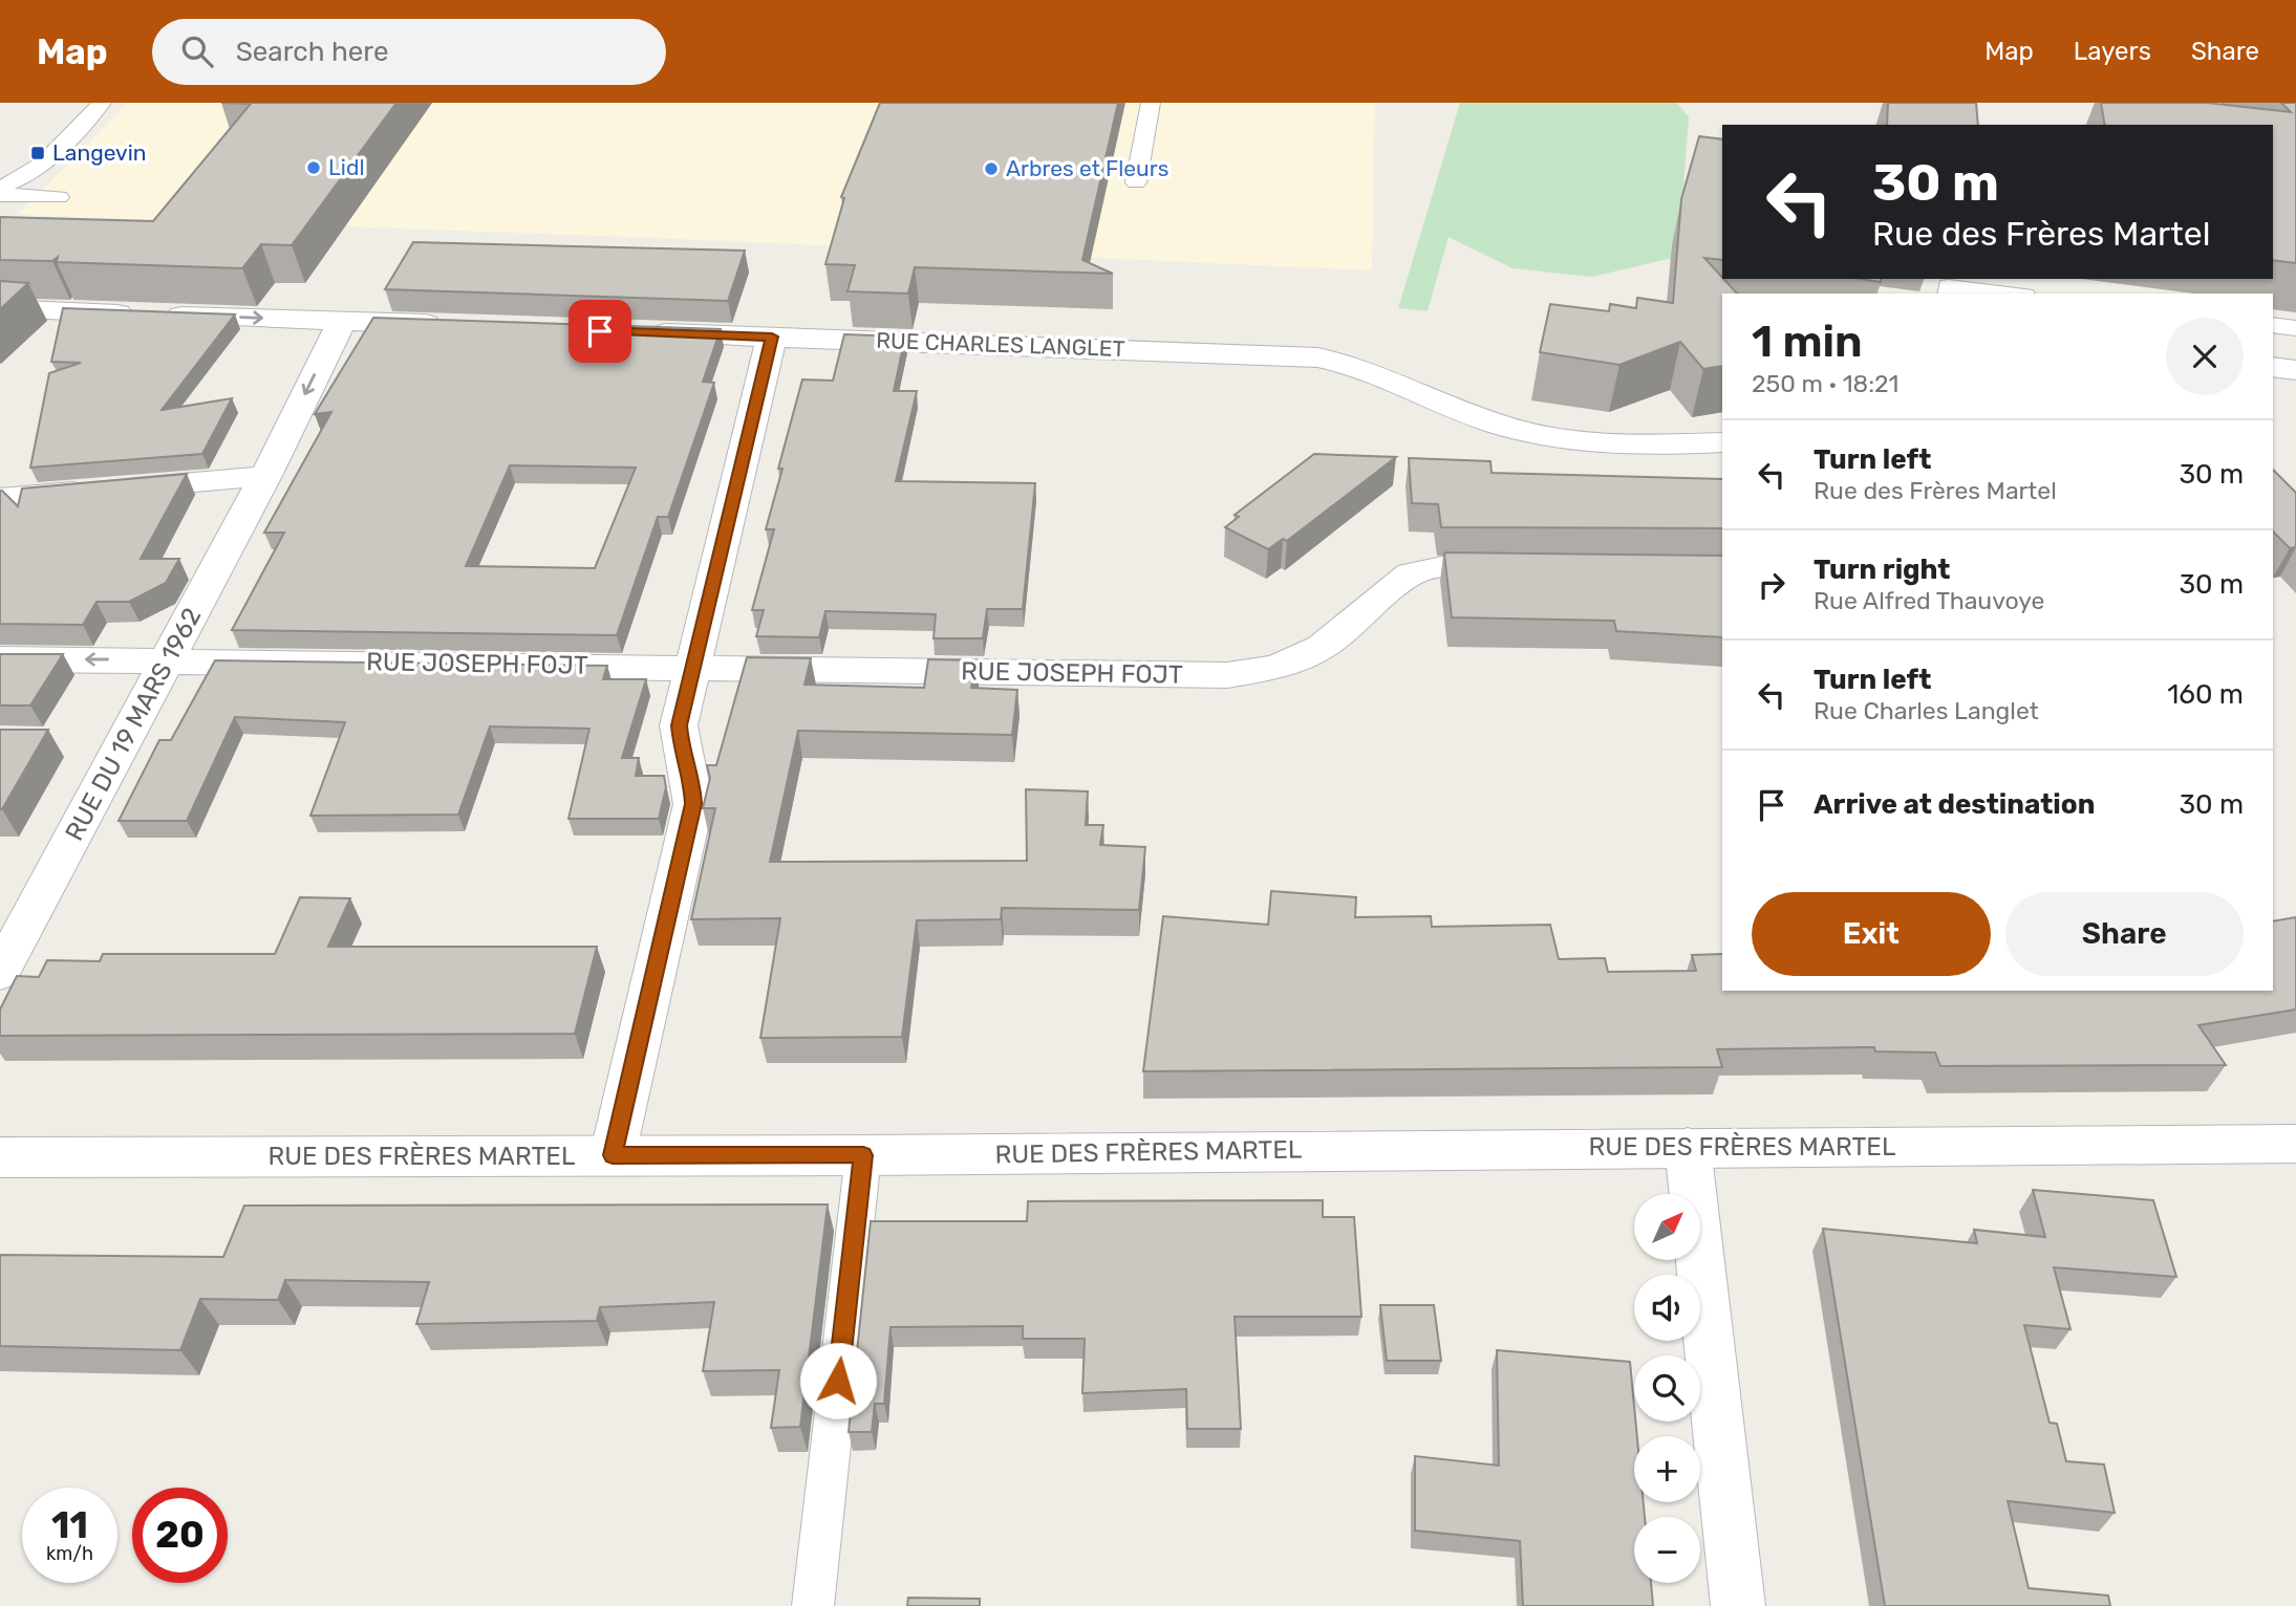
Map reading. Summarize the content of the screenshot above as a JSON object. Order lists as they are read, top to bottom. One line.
{"streets":{"street":["RUE CHARLES LANGLET","RUE JOSEPH FOJT","RUE DU 19 MARS 1962","RUE DES FRÈRES MARTEL"]},"crossings":[["RUE JOSEPH FOJT","RUE DU 19 MARS 1962"]],"places":{"transit":["Langevin"],"other":["Lidl","Arbres et Fleurs"]},"north":"top right","page":{"header":"Map","search":"Search here","nav":["Map","Layers","Share"],"turn":["30 m","Rue des Frères Martel"],"heading":["1 min","250 m · 18:21"],"list":[{"name":"Turn left","note":"Rue des Frères Martel","value":"30 m"},{"name":"Turn right","note":"Rue Alfred Thauvoye","value":"30 m"},{"name":"Turn left","note":"Rue Charles Langlet","value":"160 m"},{"name":"Arrive at destination","value":"30 m"}],"buttons":["Exit","Share"],"map_buttons":["+","−"],"speed":"11 km/h","limit":"20"}}
